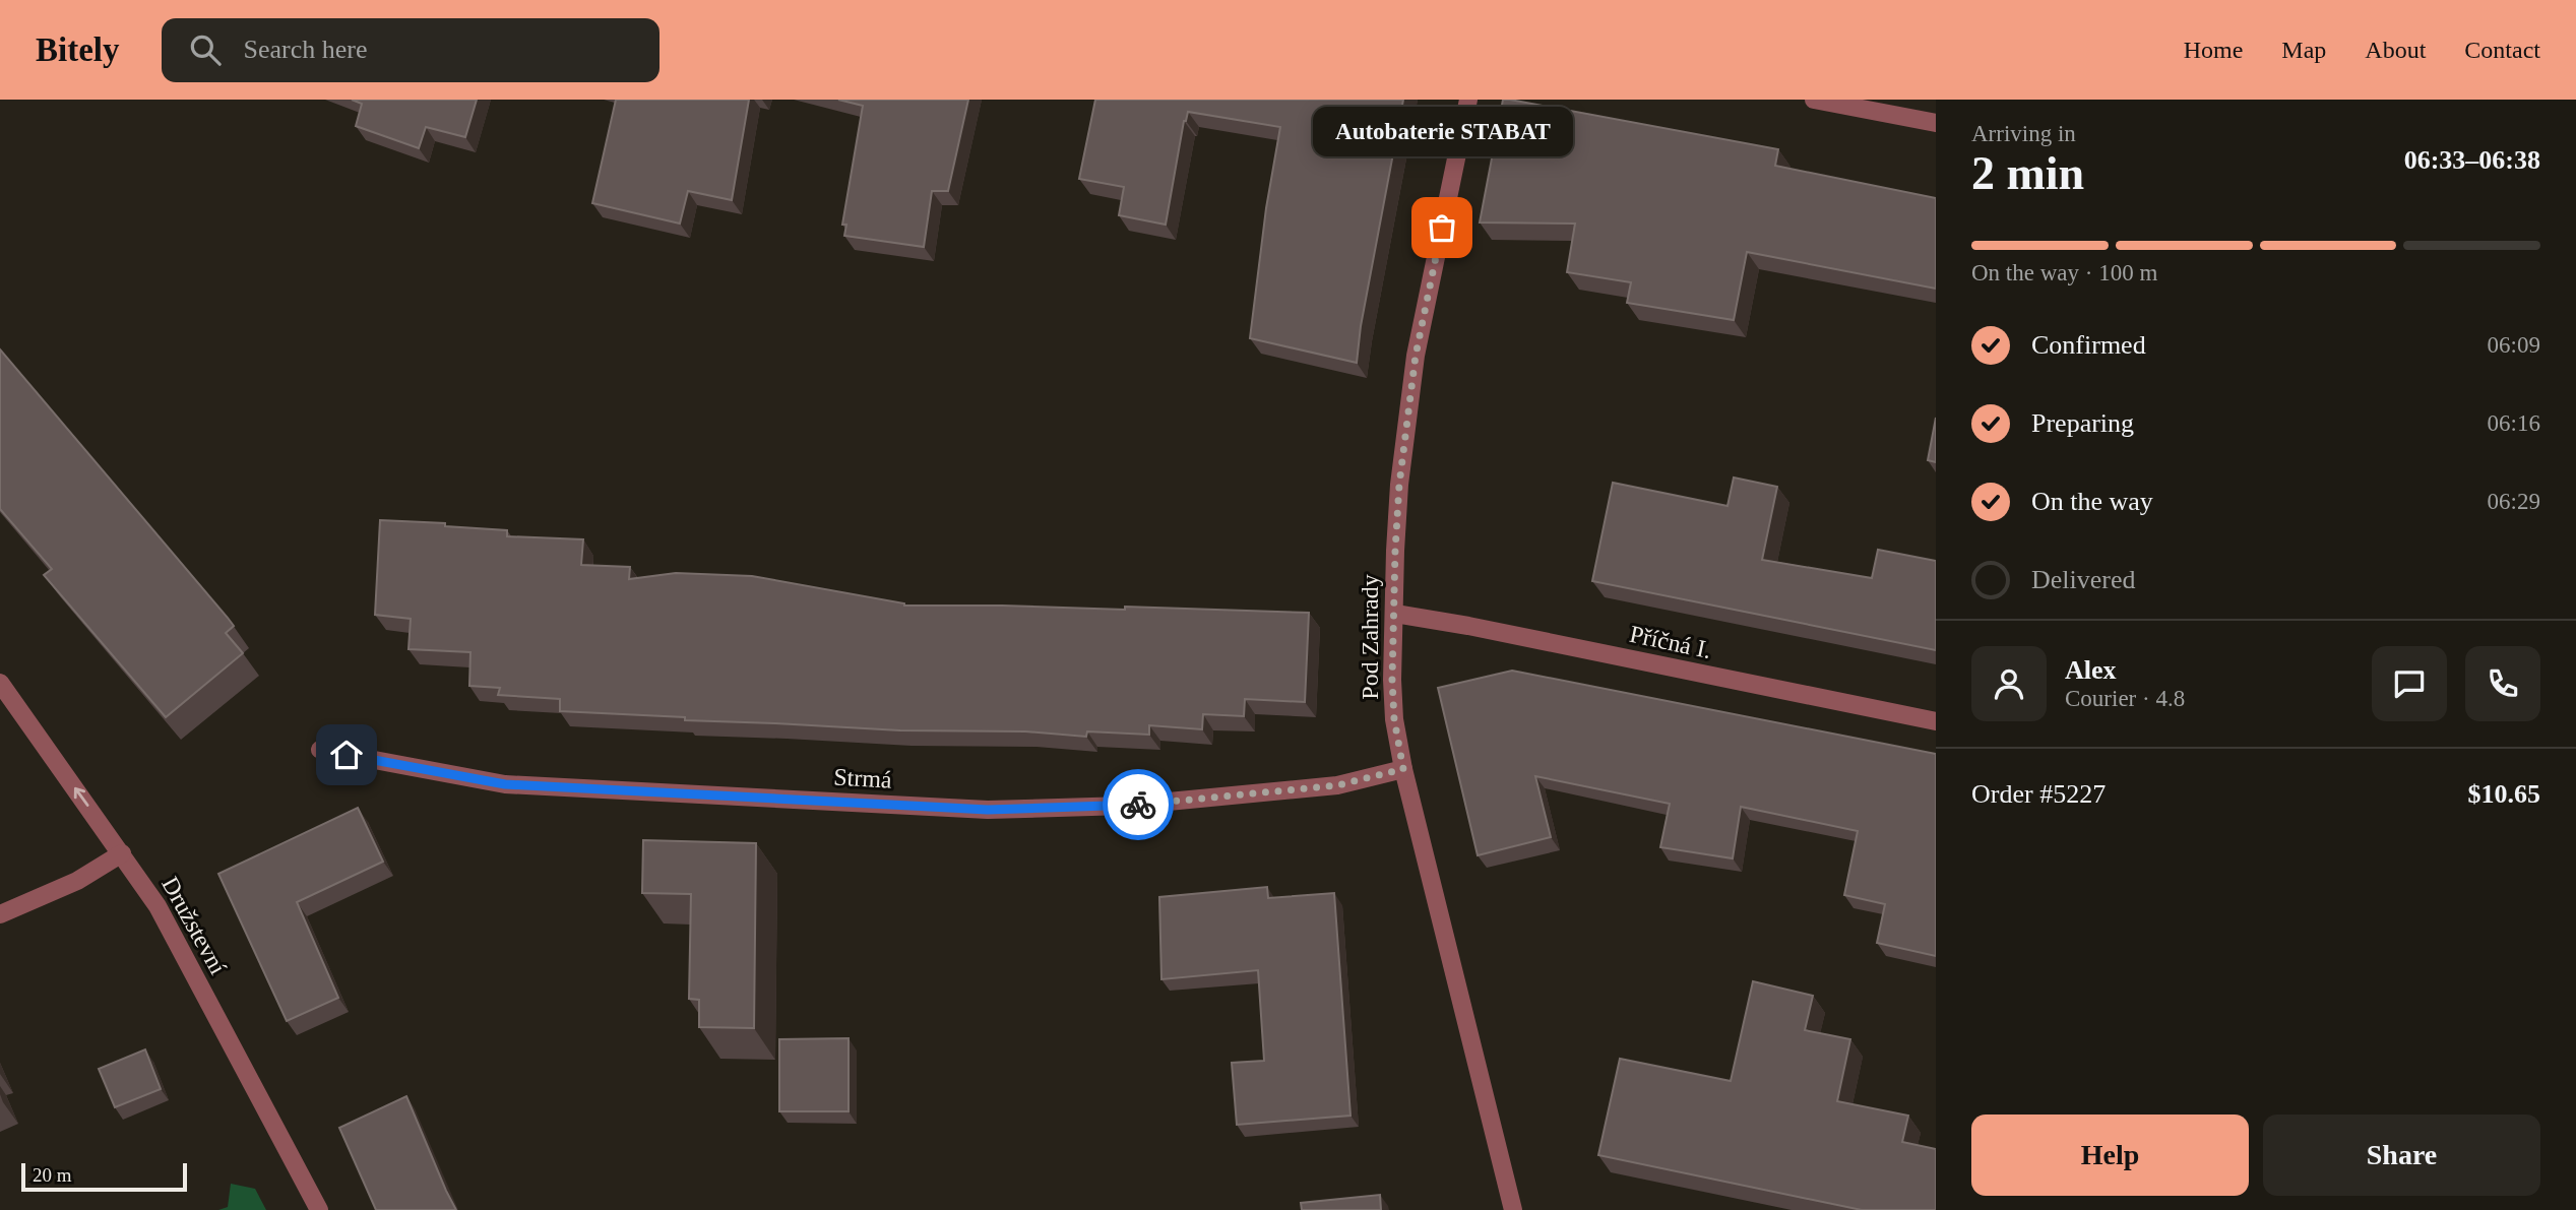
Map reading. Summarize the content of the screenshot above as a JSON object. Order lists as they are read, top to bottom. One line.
{"streets":{"street":["Pod Zahrady","Příčná I.","Strmá","Družstevní"]},"crossings":[["Pod Zahrady","Příčná I."],["Pod Zahrady","Strmá"]],"places":["Autobaterie STABAT"],"scale_bar":"20 m","page":{"header":"Bitely","search":"Search here","nav":["Home","Map","About","Contact"],"heading":["2 min","Arriving in","06:33–06:38"],"panel":["Alex","Courier · 4.8","Order #5227","$10.65"],"bubble":"Autobaterie STABAT","bar":"On the way · 100 m","list":[["Confirmed","06:09"],["Preparing","06:16"],["On the way","06:29"],"Delivered"],"buttons":["Help","Share"],"scale":"20 m"}}
